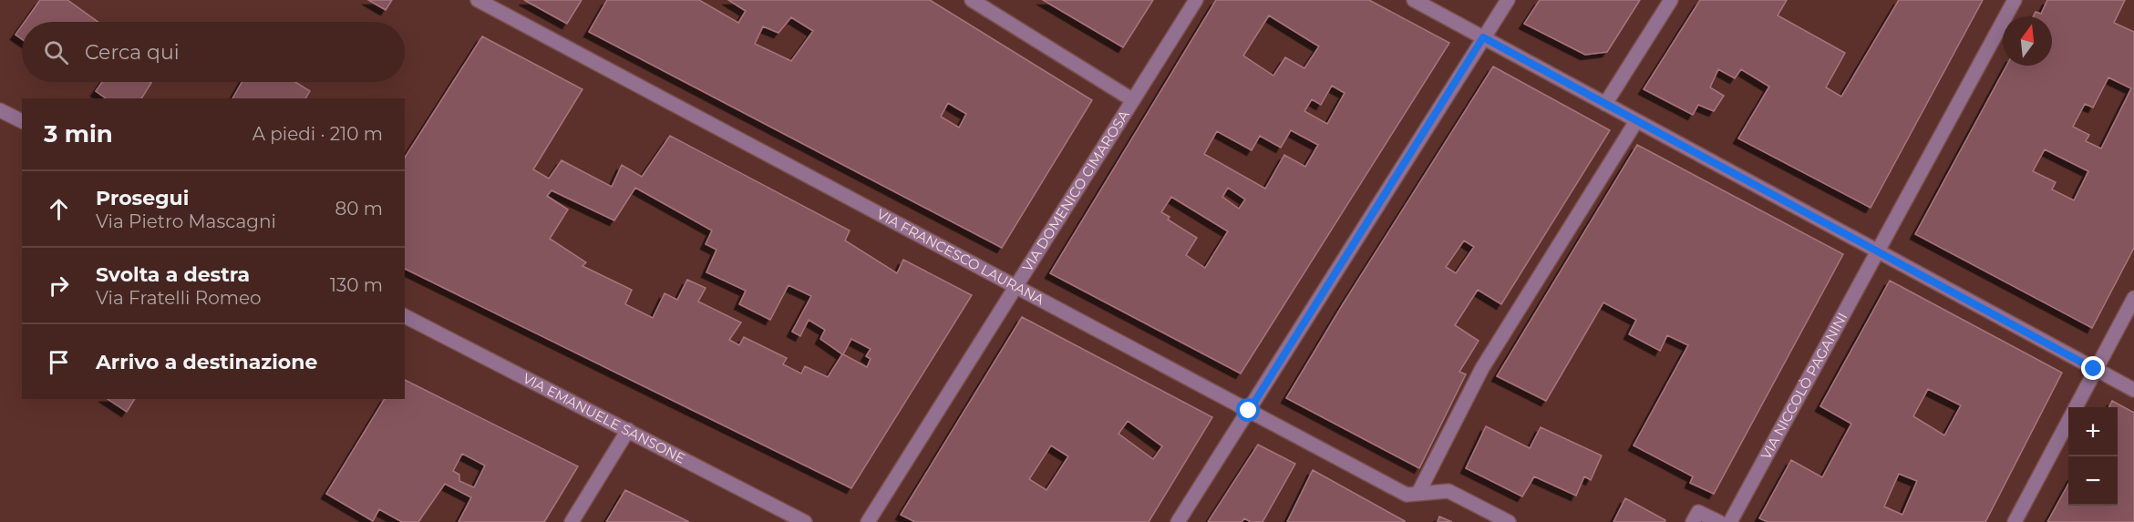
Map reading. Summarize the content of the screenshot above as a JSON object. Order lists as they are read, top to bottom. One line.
{"streets":{"street":["VIA DOMENICO CIMAROSA","VIA FRANCESCO LAURANA","VIA NICCOLÒ PAGANINI","VIA EMANUELE SANSONE"]},"crossings":[["VIA DOMENICO CIMAROSA","VIA FRANCESCO LAURANA"]],"north":"top","page":{"search":"Cerca qui","heading":["3 min","A piedi · 210 m"],"list":[["Prosegui","Via Pietro Mascagni","80 m"],["Svolta a destra","Via Fratelli Romeo","130 m"],"Arrivo a destinazione"],"map_buttons":["+","−"]}}
